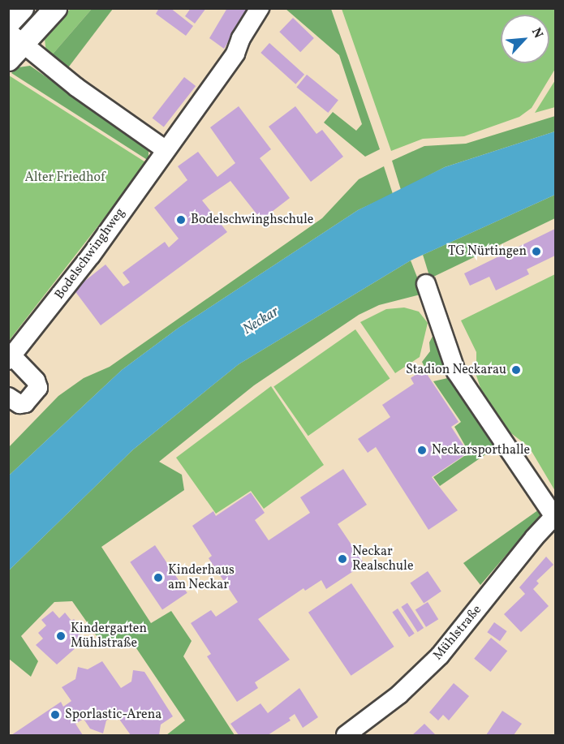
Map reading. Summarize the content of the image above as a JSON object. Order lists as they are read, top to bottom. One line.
{"streets":{"street":["Bodelschwinghweg","Mühlstraße"]},"water":["Neckar"],"parks":["Alter Friedhof"],"places":["Bodelschwinghschule","TG Nürtingen","Stadion Neckarau","Neckarsporthalle","Neckar Realschule","Kinderhaus am Neckar","Kindergarten Mühlstraße","Sporlastic-Arena"],"north":"top right"}
